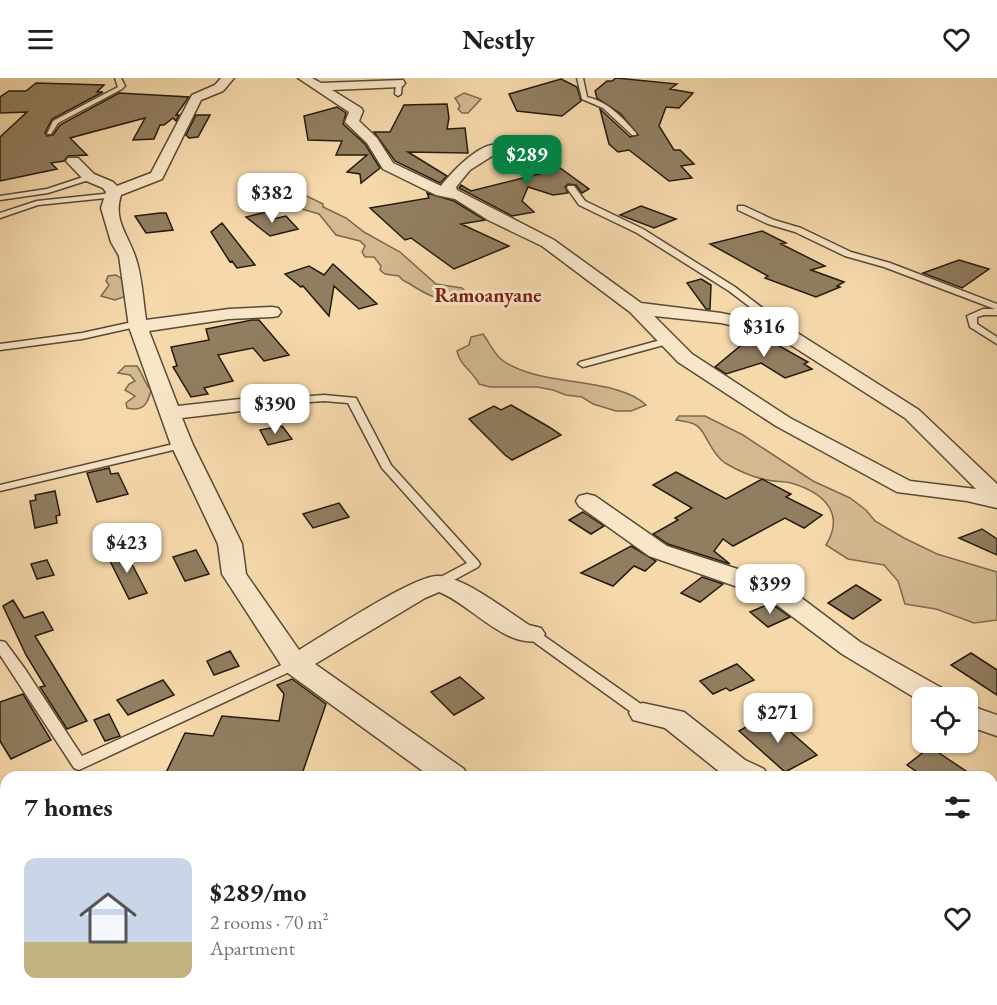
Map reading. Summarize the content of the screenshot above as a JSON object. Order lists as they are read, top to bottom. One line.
{"districts":["Ramoanyane"],"page":{"header":"Nestly","price":["$289","$382","$316","$390","$423","$399","$271"],"heading":"7 homes","list":[{"name":"$289/mo","note":"2 rooms · 70 m² · Apartment"}]}}
